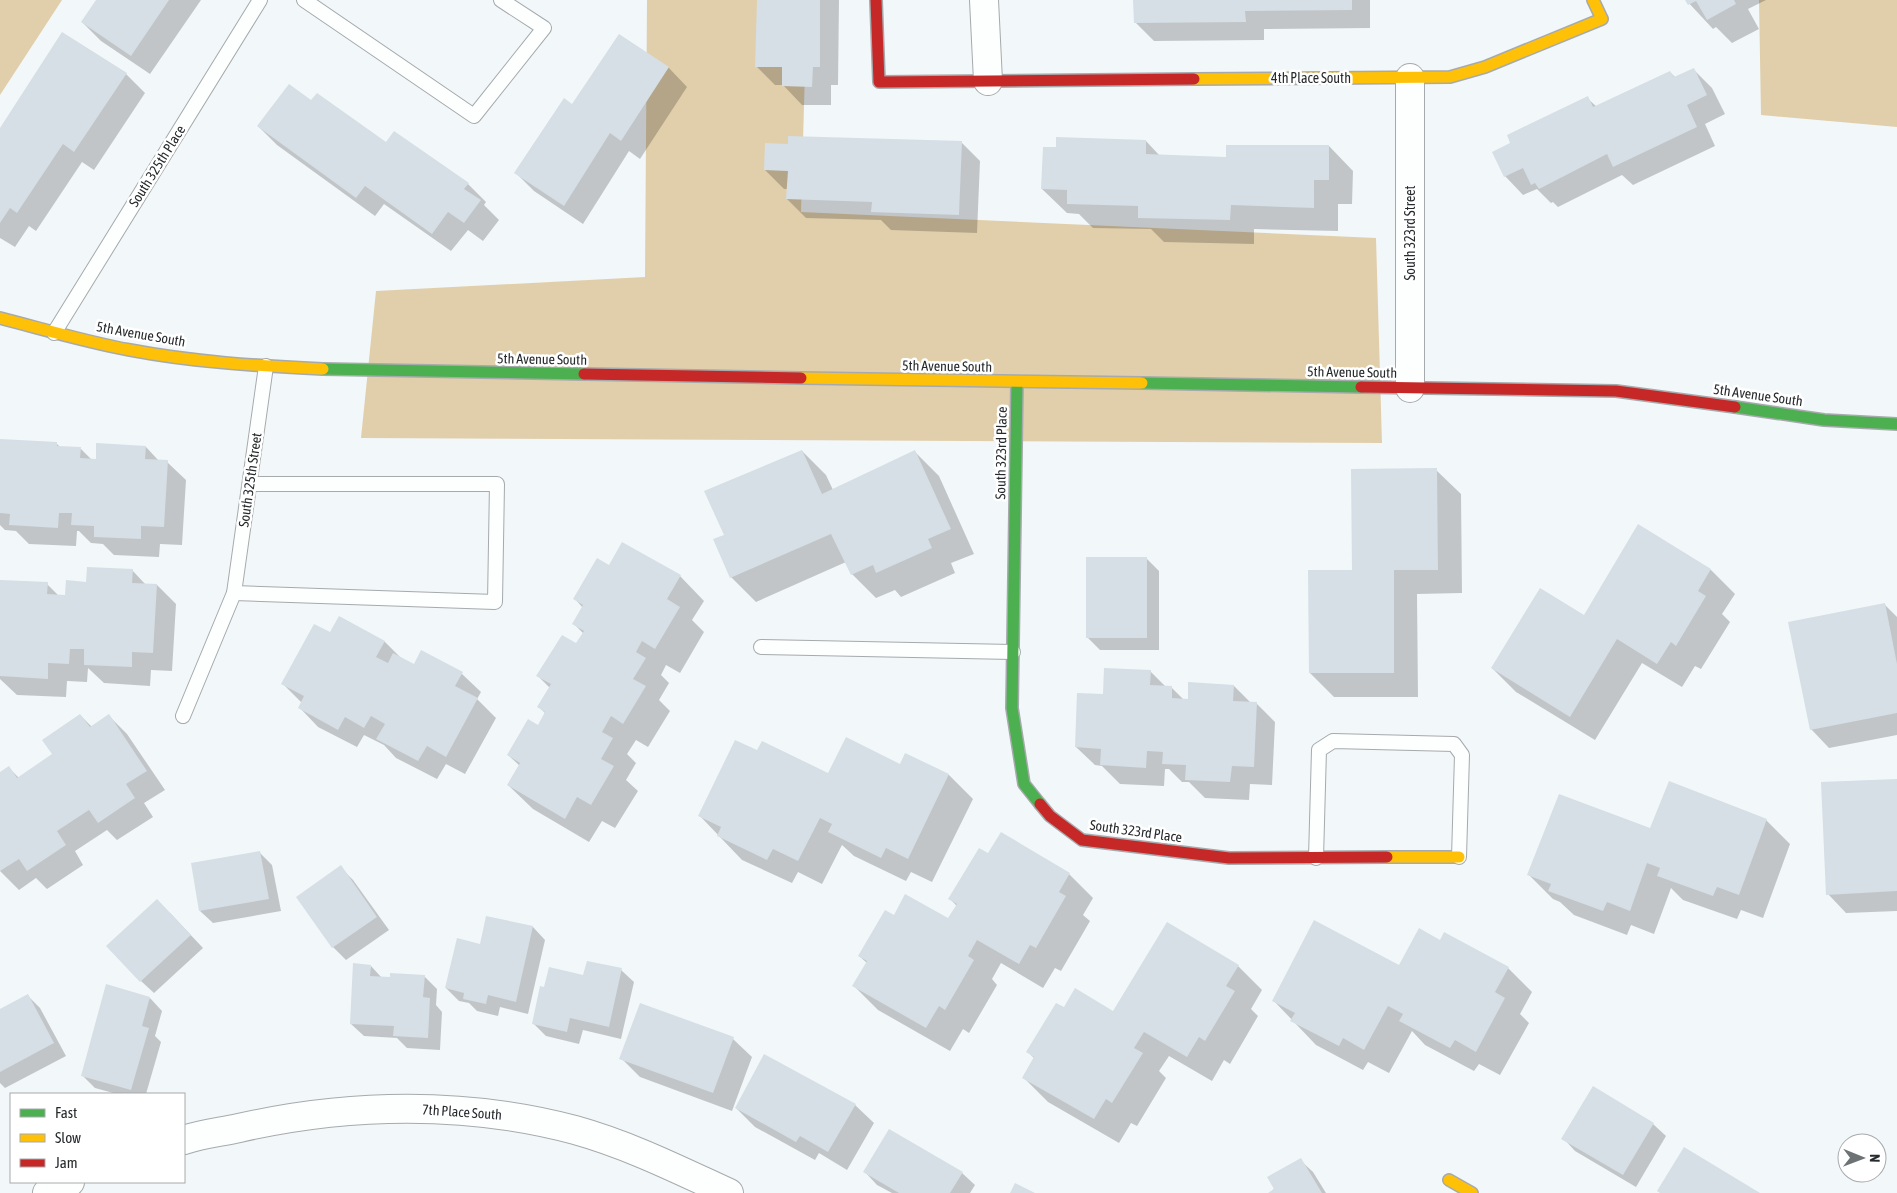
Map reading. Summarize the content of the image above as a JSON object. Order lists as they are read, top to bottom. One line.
{"streets":{"street":["4th Place South","South 323rd Street","5th Avenue South","South 323rd Place","7th Place South"],"lane":["South 325th Place","South 325th Street"]},"crossings":[["4th Place South","South 323rd Street"],["South 325th Place","5th Avenue South"],["South 323rd Street","5th Avenue South"],["5th Avenue South","South 323rd Place"],["5th Avenue South","South 325th Street"]],"legend":["Fast","Slow","Jam"],"north":"right"}
